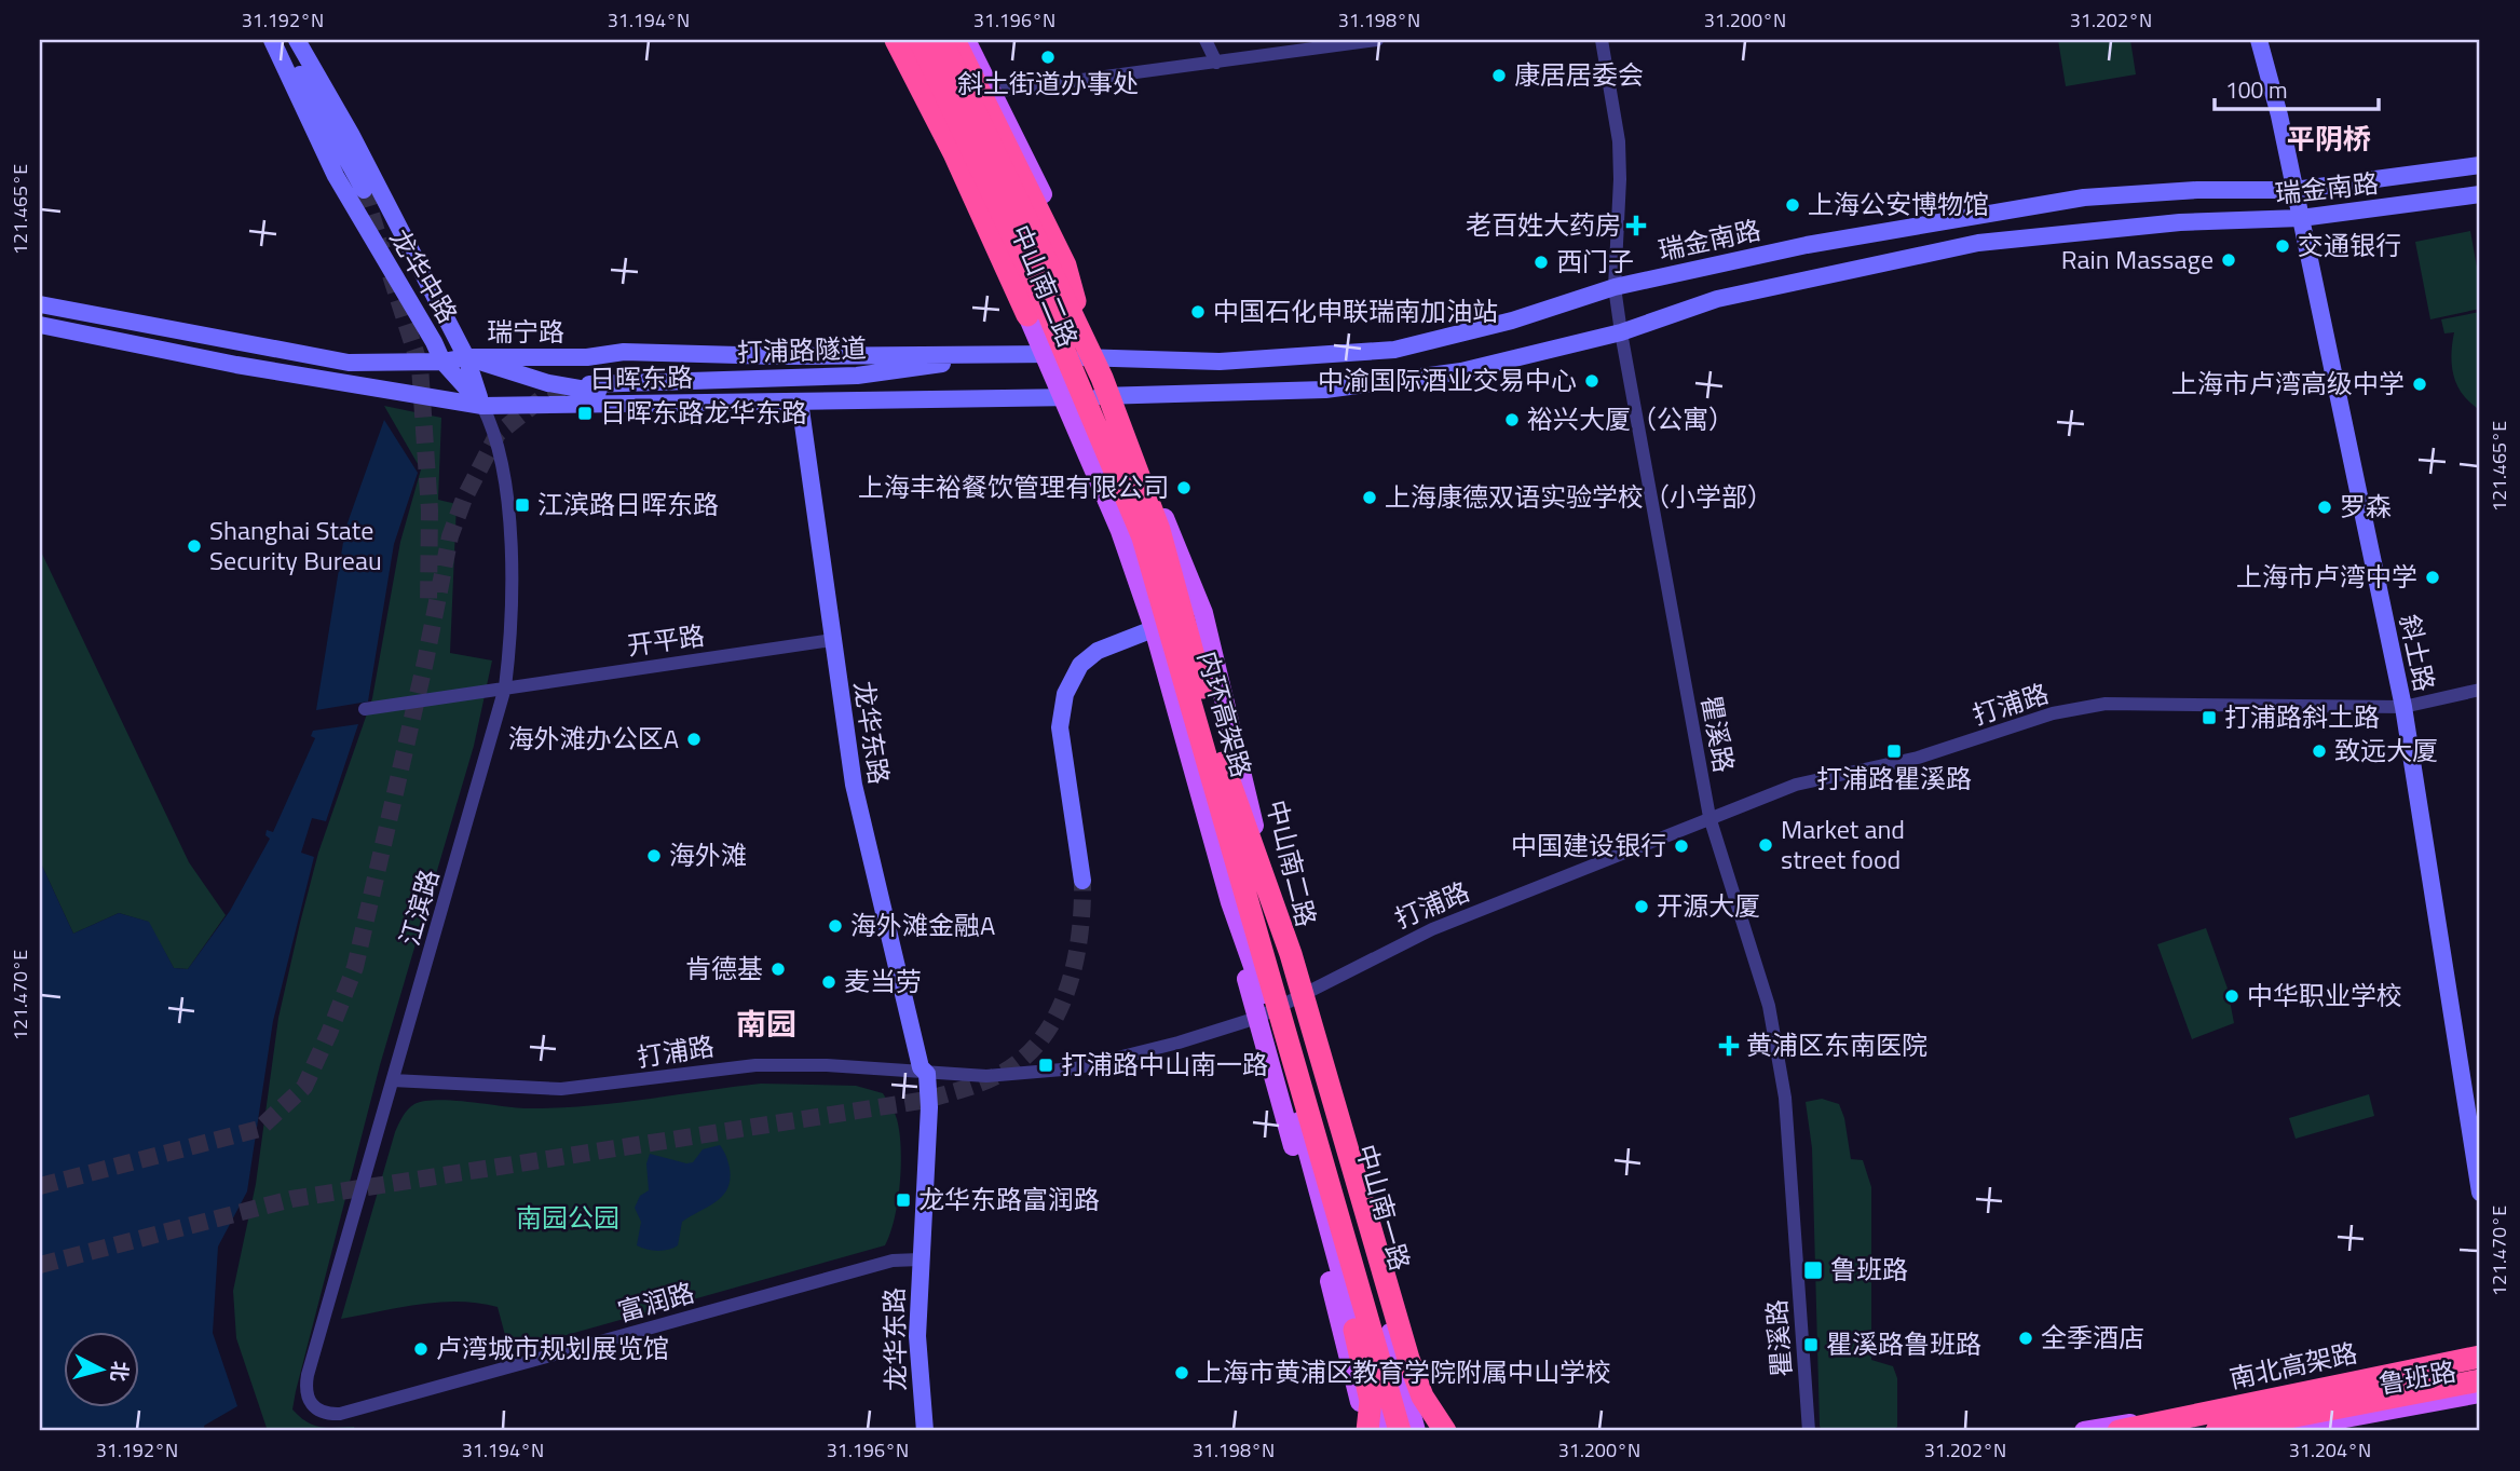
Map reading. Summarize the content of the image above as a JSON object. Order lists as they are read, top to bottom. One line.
{"streets":{"highway":["内环高架路","南北高架路"],"main road":["瑞金南路","龙华中路","中山南二路","瑞宁路","打浦路隧道","日晖东路","斜土路","龙华东路","中山南一路","鲁班路"],"street":["开平路","打浦路","瞿溪路","江滨路","富润路"]},"crossings":[["瑞金南路","中山南二路"],["瑞金南路","日晖东路"],["瑞金南路","斜土路"],["瑞金南路","瞿溪路"],["龙华中路","瑞宁路"],["龙华中路","日晖东路"],["龙华中路","江滨路"],["中山南二路","日晖东路"],["中山南二路","打浦路"],["中山南二路","内环高架路"],["中山南二路","中山南一路"],["瑞宁路","打浦路隧道"],["瑞宁路","日晖东路"],["日晖东路","龙华东路"],["日晖东路","江滨路"],["开平路","龙华东路"],["开平路","江滨路"],["斜土路","打浦路"],["打浦路","龙华东路"],["打浦路","瞿溪路"],["打浦路","江滨路"],["打浦路","中山南一路"],["内环高架路","中山南一路"],["龙华东路","富润路"],["江滨路","富润路"]],"districts":["平阴桥","南园"],"parks":["南园公园"],"places":{"other":["斜土街道办事处","康居居委会","上海公安博物馆","交通银行","Rain Massage","西门子","中国石化申联瑞南加油站","中渝国际酒业交易中心","上海市卢湾高级中学","裕兴大厦（公寓）","上海丰裕餐饮管理有限公司","上海康德双语实验学校（小学部）","罗森","Shanghai State Security Bureau","上海市卢湾中学","海外滩办公区A","致远大厦","Market and street food","中国建设银行","海外滩","开源大厦","海外滩金融A","肯德基","麦当劳","中华职业学校","全季酒店","卢湾城市规划展览馆","上海市黄浦区教育学院附属中山学校"],"health":["老百姓大药房","黄浦区东南医院"],"transit":["日晖东路龙华东路","江滨路日晖东路","打浦路斜土路","打浦路瞿溪路","打浦路中山南一路","龙华东路富润路","鲁班路","瞿溪路鲁班路"]},"scale_bar":"100 m","north":"right","coordinates":["31.192°N","31.194°N","31.196°N","31.198°N","31.200°N","31.202°N","121.465°E","121.470°E","31.204°N"]}
